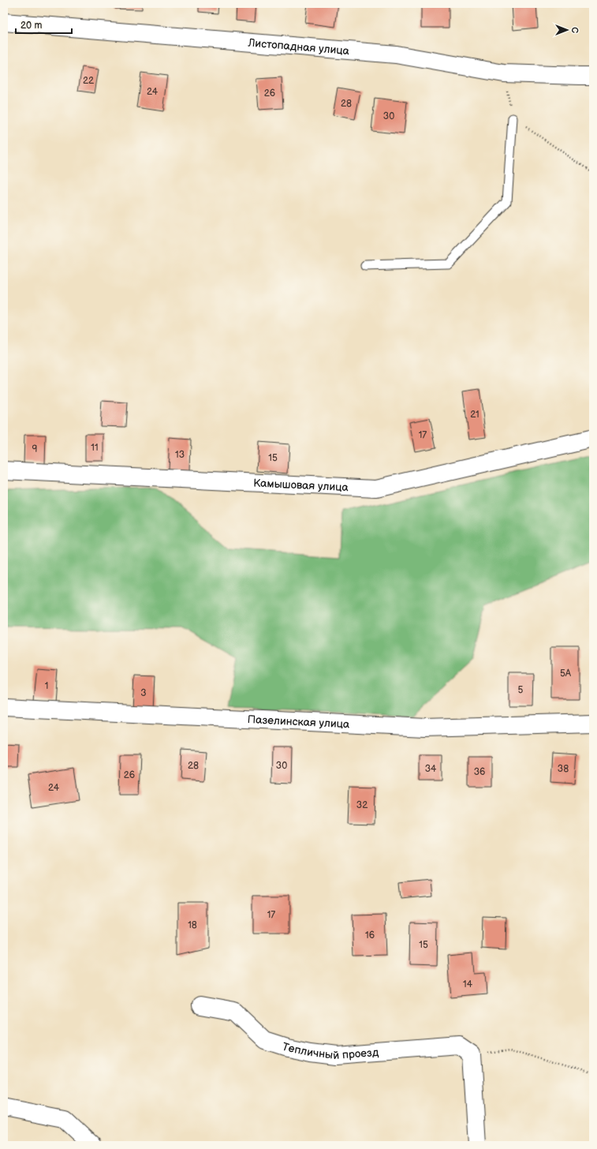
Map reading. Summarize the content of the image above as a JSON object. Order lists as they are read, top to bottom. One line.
{"streets":{"street":["Листопадная улица","Камышовая улица","Пазелинская улица","Тепличный проезд"]},"house_numbers":["22","24","26","28","30","21","17","11","9","13","15","5А","1","5","3","28","30","34","38","36","26","24","32","17","18","16","15","14"],"scale_bar":"20 m","north":"right"}
